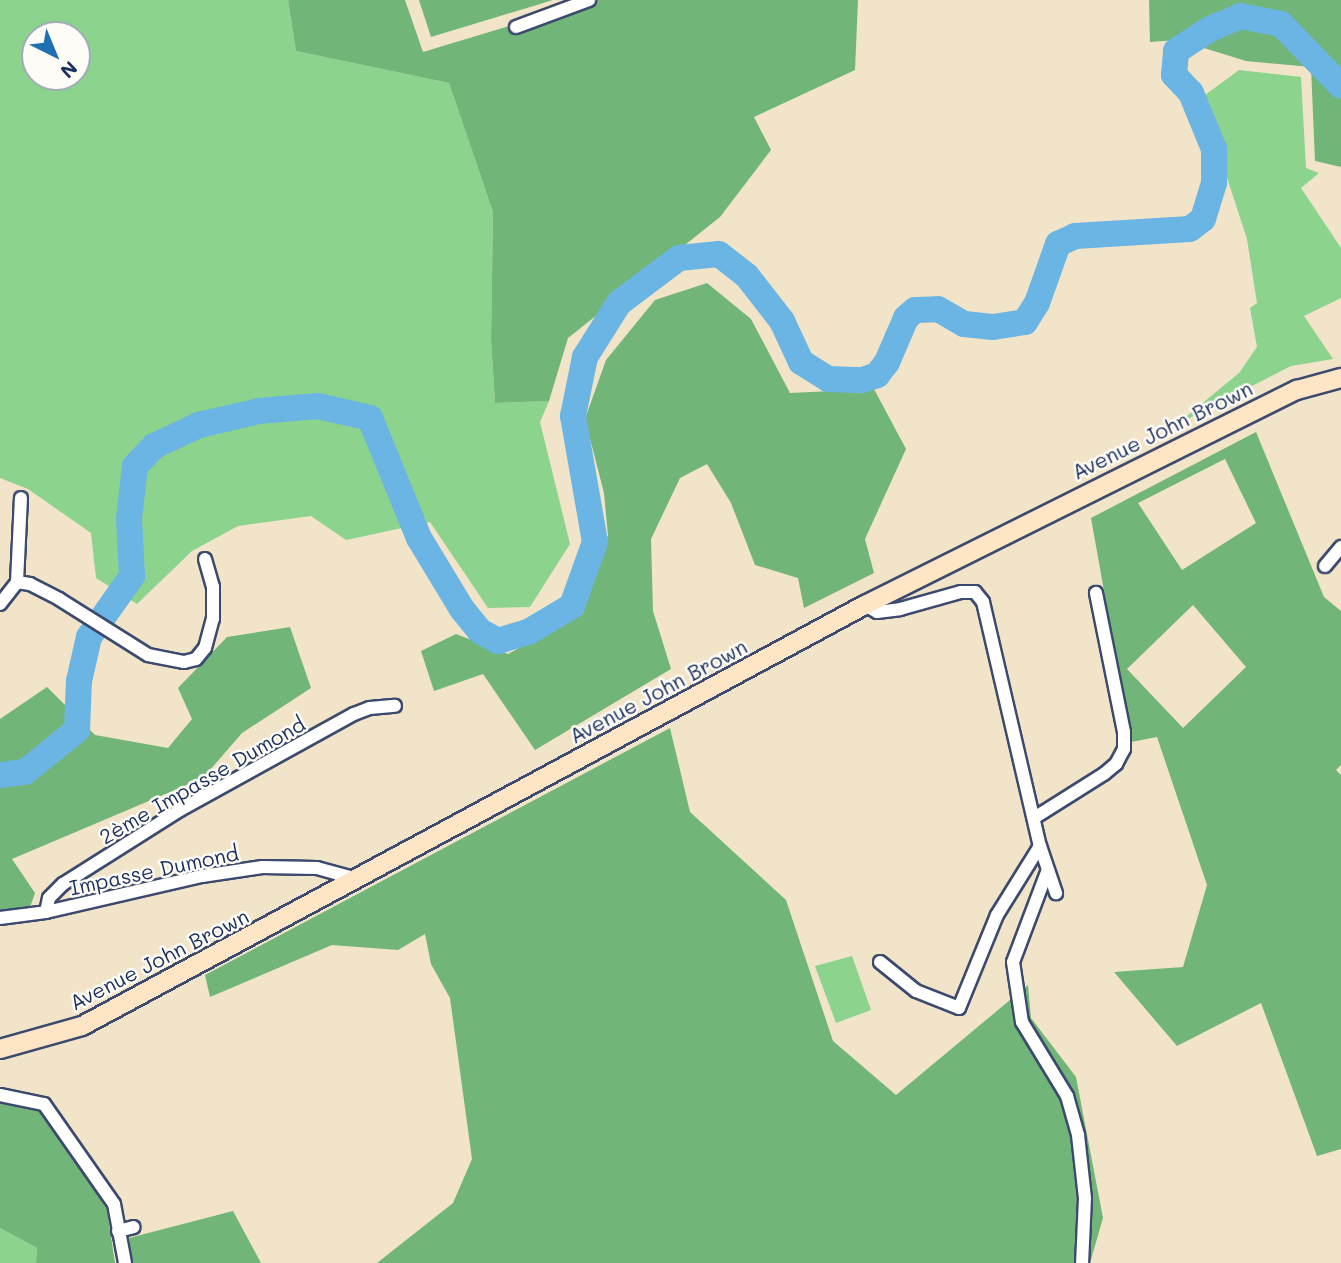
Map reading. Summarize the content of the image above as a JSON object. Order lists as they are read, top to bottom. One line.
{"streets":{"main road":["Avenue John Brown"],"street":["2ème Impasse Dumond","Impasse Dumond"]},"crossings":[["Avenue John Brown","Impasse Dumond"],["2ème Impasse Dumond","Impasse Dumond"]],"north":"bottom right"}
